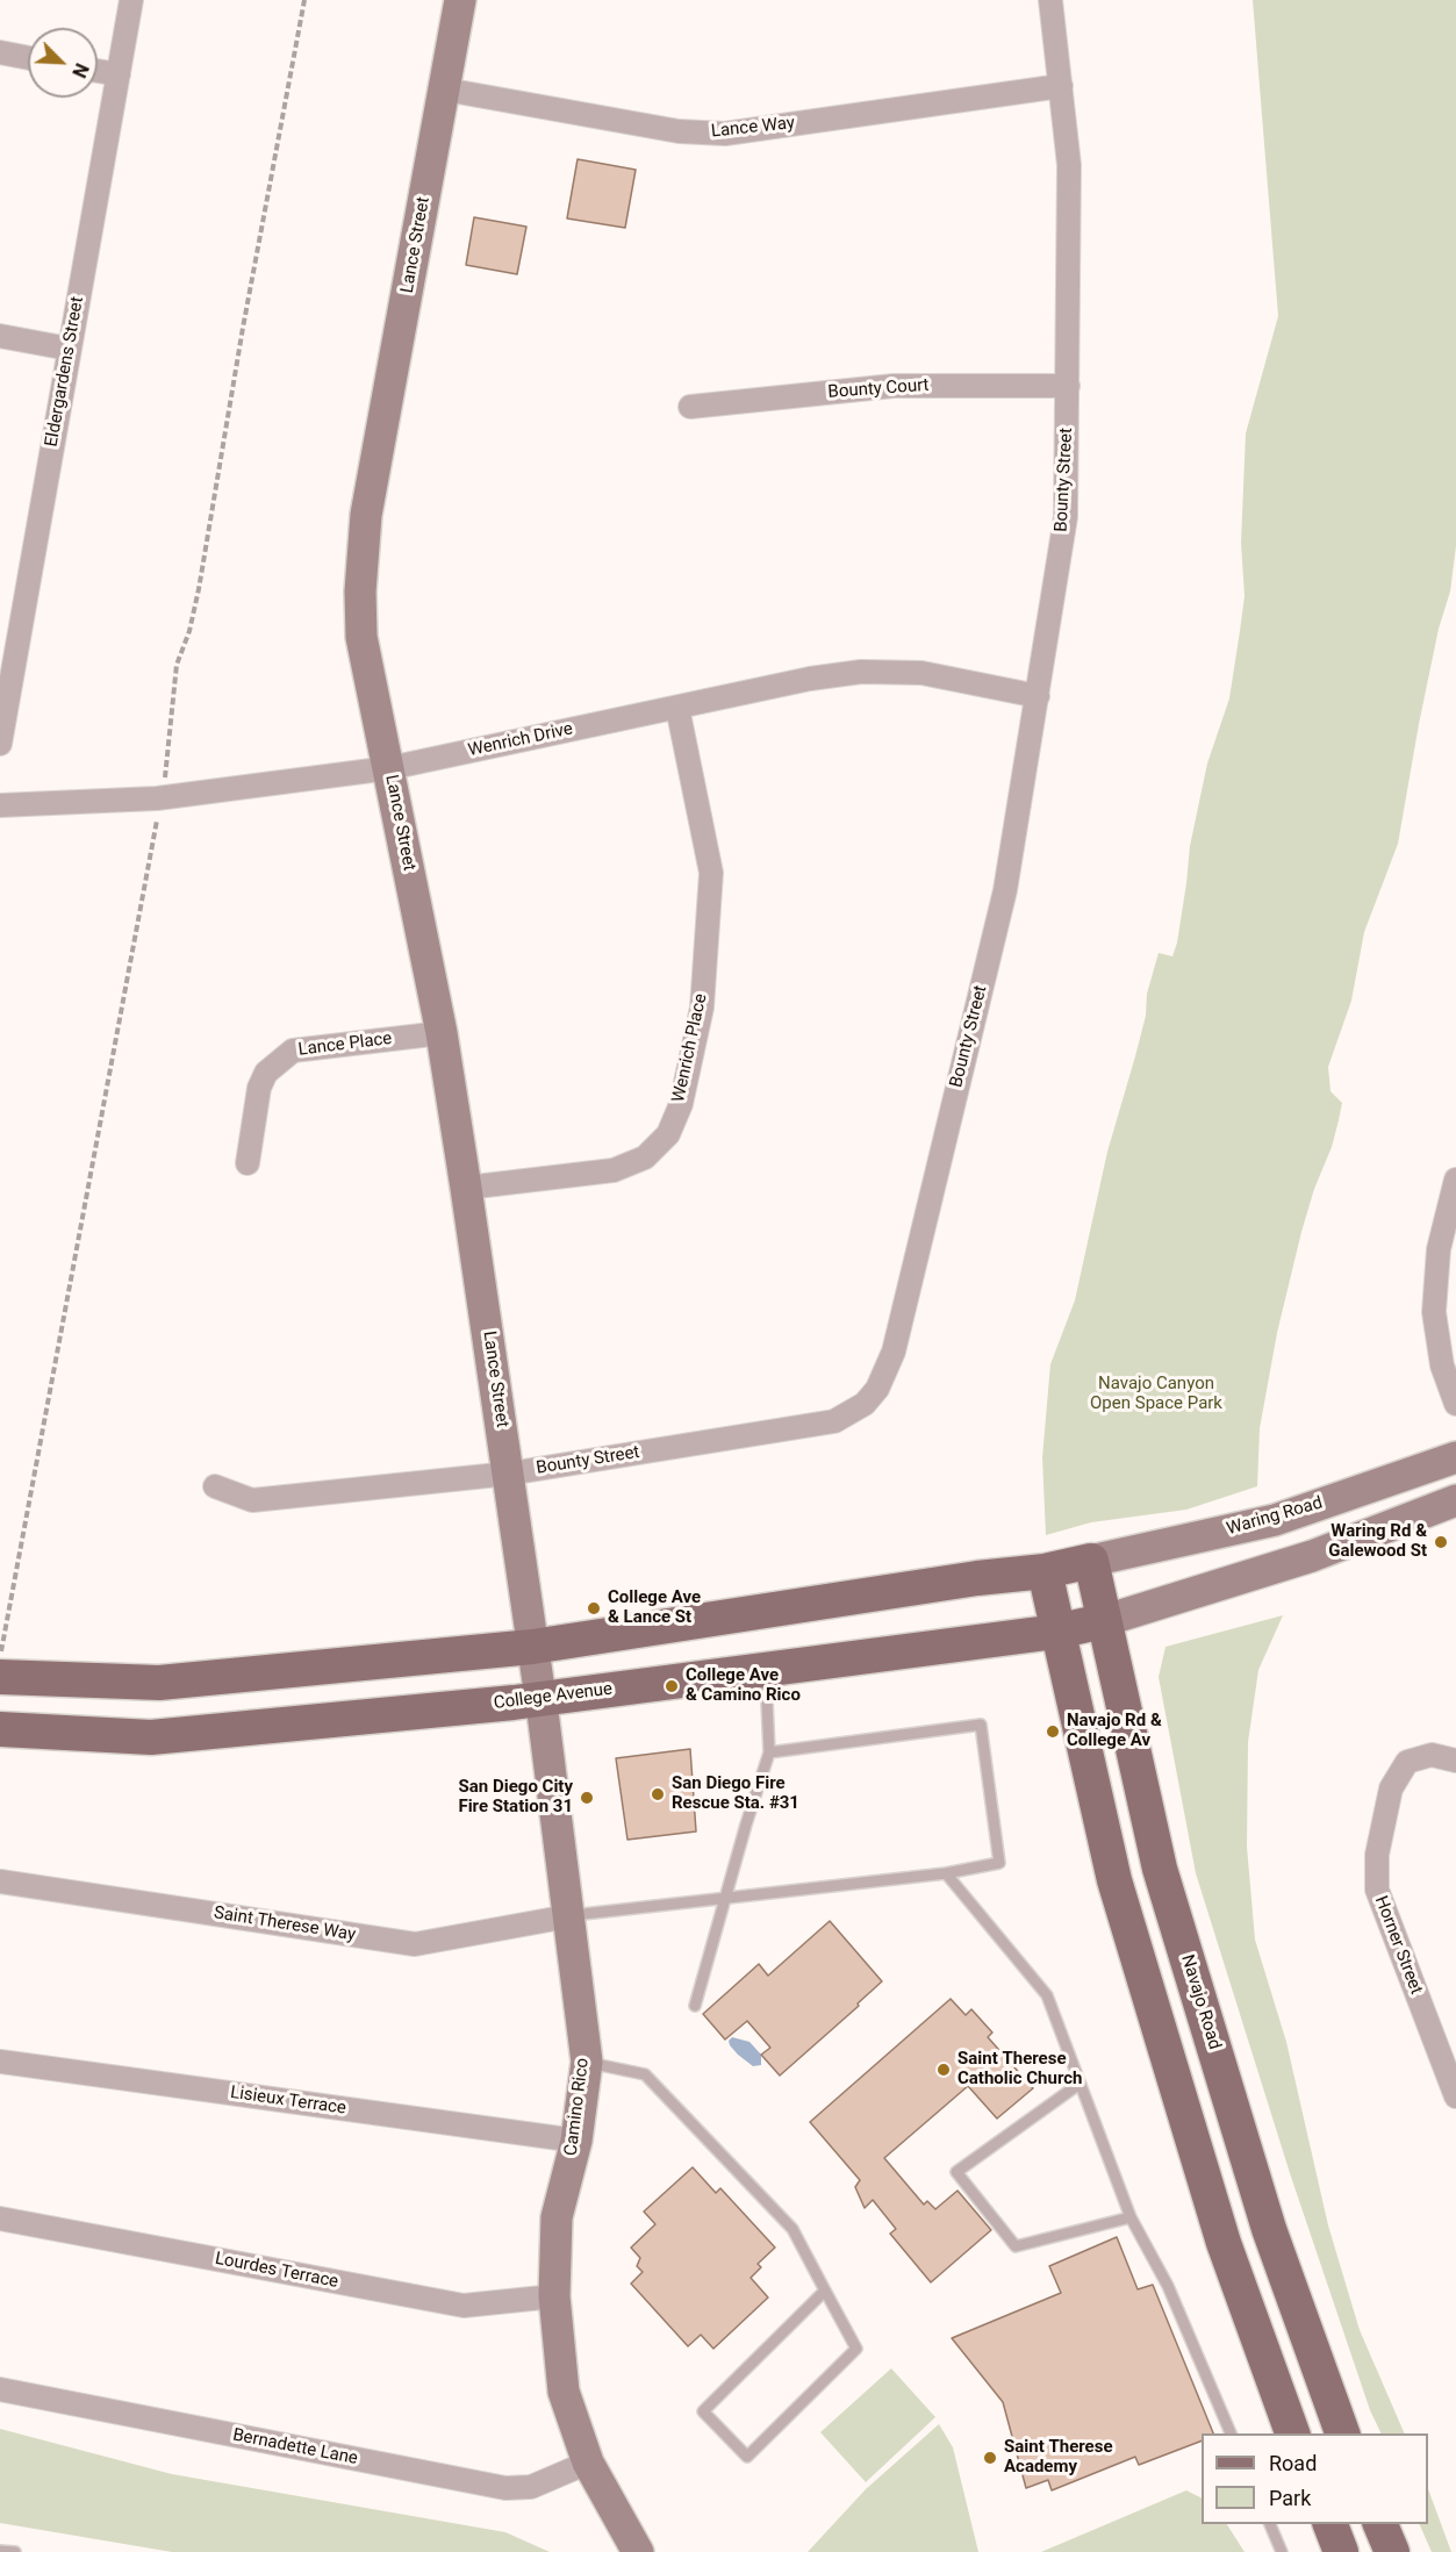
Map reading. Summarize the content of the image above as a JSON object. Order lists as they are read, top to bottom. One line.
{"streets":{"main road":["College Avenue","Navajo Road"],"street":["Lance Way","Lance Street","Eldergardens Street","Bounty Court","Bounty Street","Wenrich Drive","Lance Place","Wenrich Place","Waring Road","Saint Therese Way","Horner Street","Lisieux Terrace","Camino Rico","Lourdes Terrace","Bernadette Lane"]},"crossings":[["Lance Way","Lance Street"],["Lance Way","Bounty Street"],["Lance Street","Bounty Street"],["Lance Street","Wenrich Drive"],["Lance Street","Lance Place"],["Lance Street","Wenrich Place"],["Lance Street","Camino Rico"],["Bounty Court","Bounty Street"],["Bounty Street","Wenrich Drive"],["Wenrich Drive","Wenrich Place"],["Waring Road","Navajo Road"],["College Avenue","Navajo Road"],["College Avenue","Camino Rico"],["Saint Therese Way","Camino Rico"],["Lisieux Terrace","Camino Rico"],["Camino Rico","Lourdes Terrace"],["Camino Rico","Bernadette Lane"]],"parks":["Navajo Canyon Open Space Park"],"places":["Waring Rd & Galewood St","College Ave & Lance St","College Ave & Camino Rico","Navajo Rd & College Av","San Diego Fire Rescue Sta. #31","San Diego City Fire Station 31","Saint Therese Catholic Church","Saint Therese Academy"],"legend":["Road","Park"],"north":"bottom right"}
